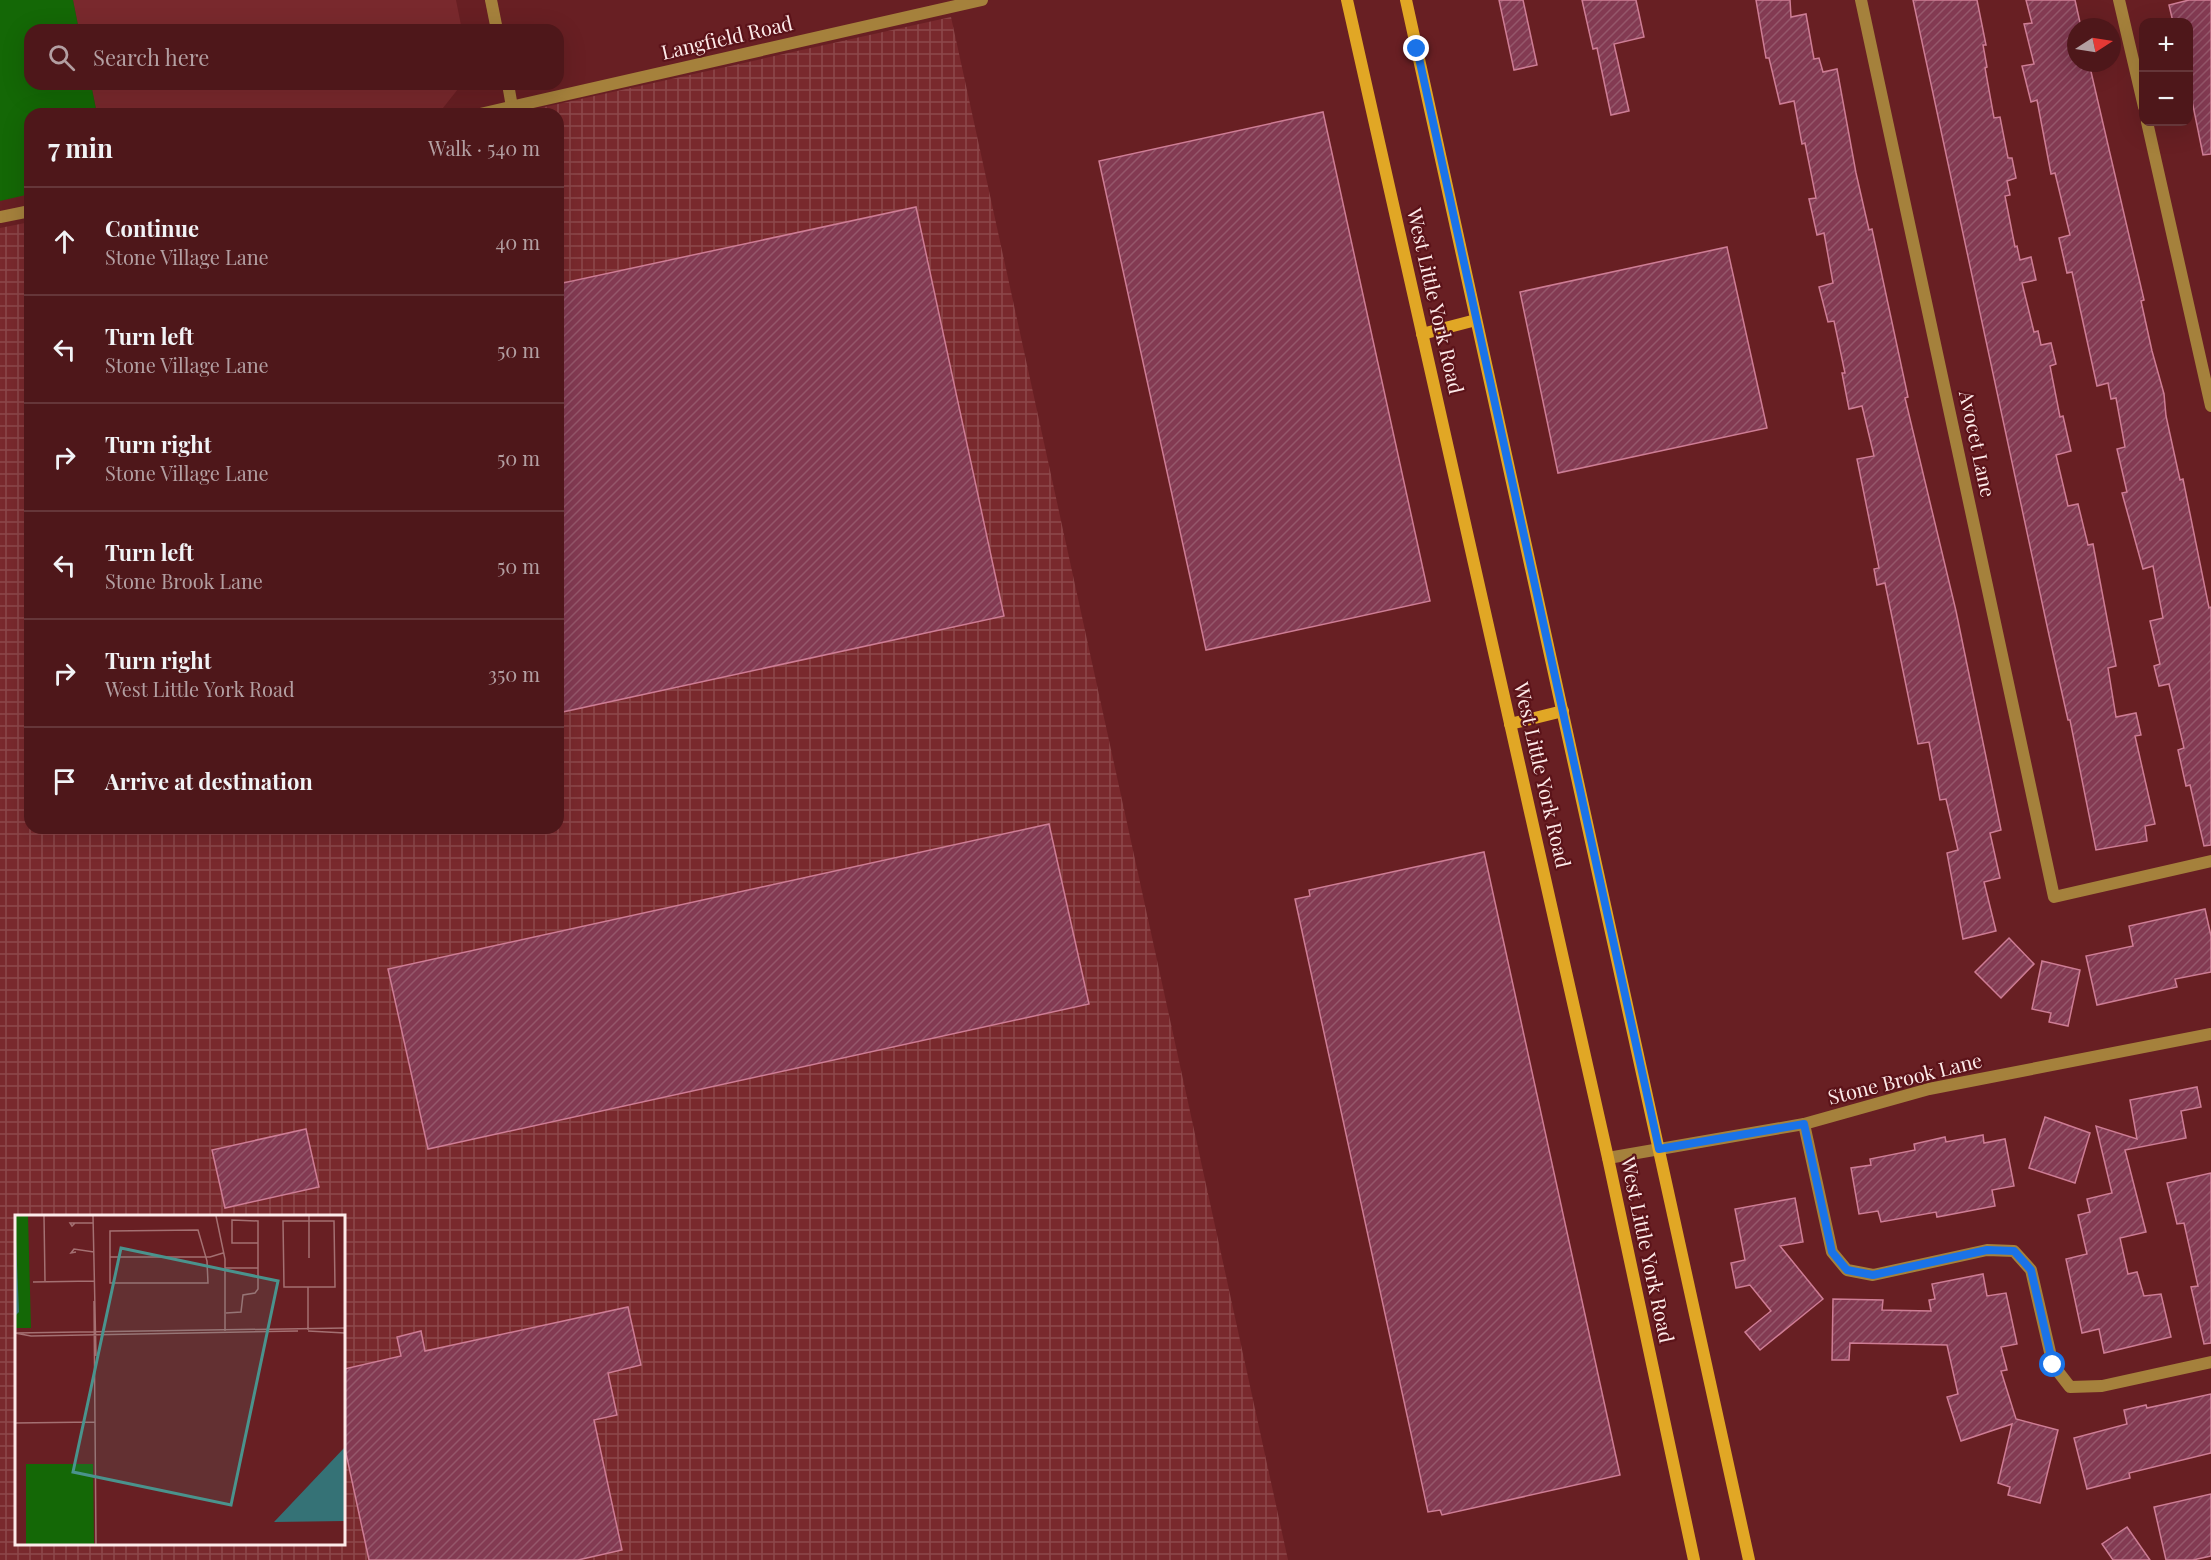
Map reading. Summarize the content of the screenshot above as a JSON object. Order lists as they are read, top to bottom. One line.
{"streets":{"main road":["West Little York Road"],"street":["Langfield Road","Avocet Lane","Stone Brook Lane"]},"crossings":[["West Little York Road","Stone Brook Lane"]],"north":"right","page":{"map_buttons":["+","−"],"search":"Search here","heading":["7 min","Walk · 540 m"],"list":[["Continue","Stone Village Lane","40 m"],["Turn left","Stone Village Lane","50 m"],["Turn right","Stone Village Lane","50 m"],["Turn left","Stone Brook Lane","50 m"],["Turn right","West Little York Road","350 m"],"Arrive at destination"]}}
